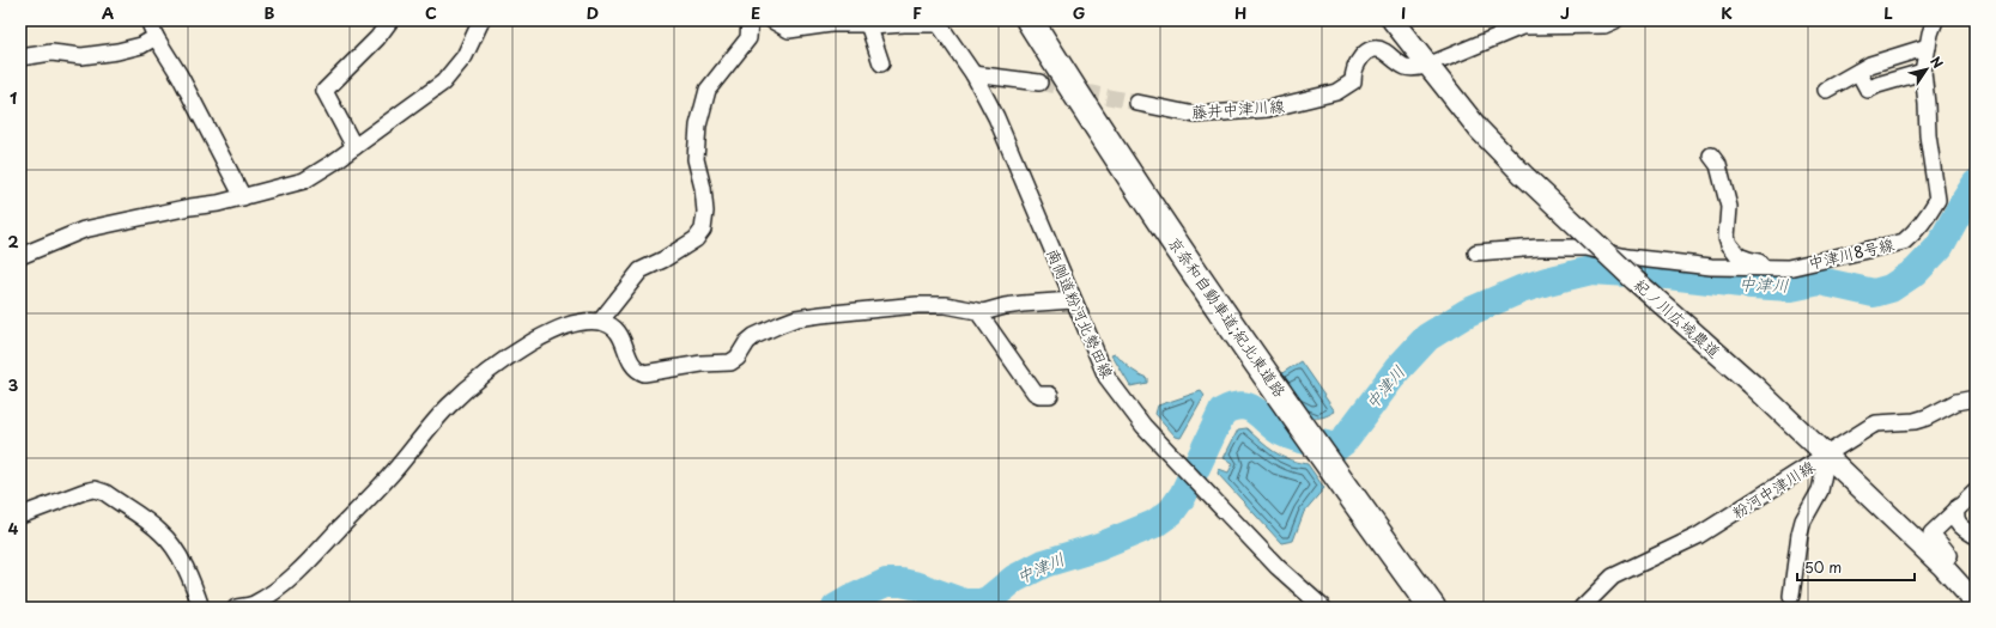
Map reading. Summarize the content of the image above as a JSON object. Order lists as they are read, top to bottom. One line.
{"streets":{"highway":["京奈和自動車道;紀北東道路"],"street":["藤井中津川線","中津川8号線","南側道粉河北勢田線","紀ノ川広域農道","粉河中津川線"]},"crossings":[["藤井中津川線","紀ノ川広域農道"],["紀ノ川広域農道","粉河中津川線"]],"water":["中津川"],"scale_bar":"50 m","north":"top right","grid":{"columns":["A","B","C","D","E","F","G","H","I","J","K","L"],"rows":["1","2","3","4"]}}
